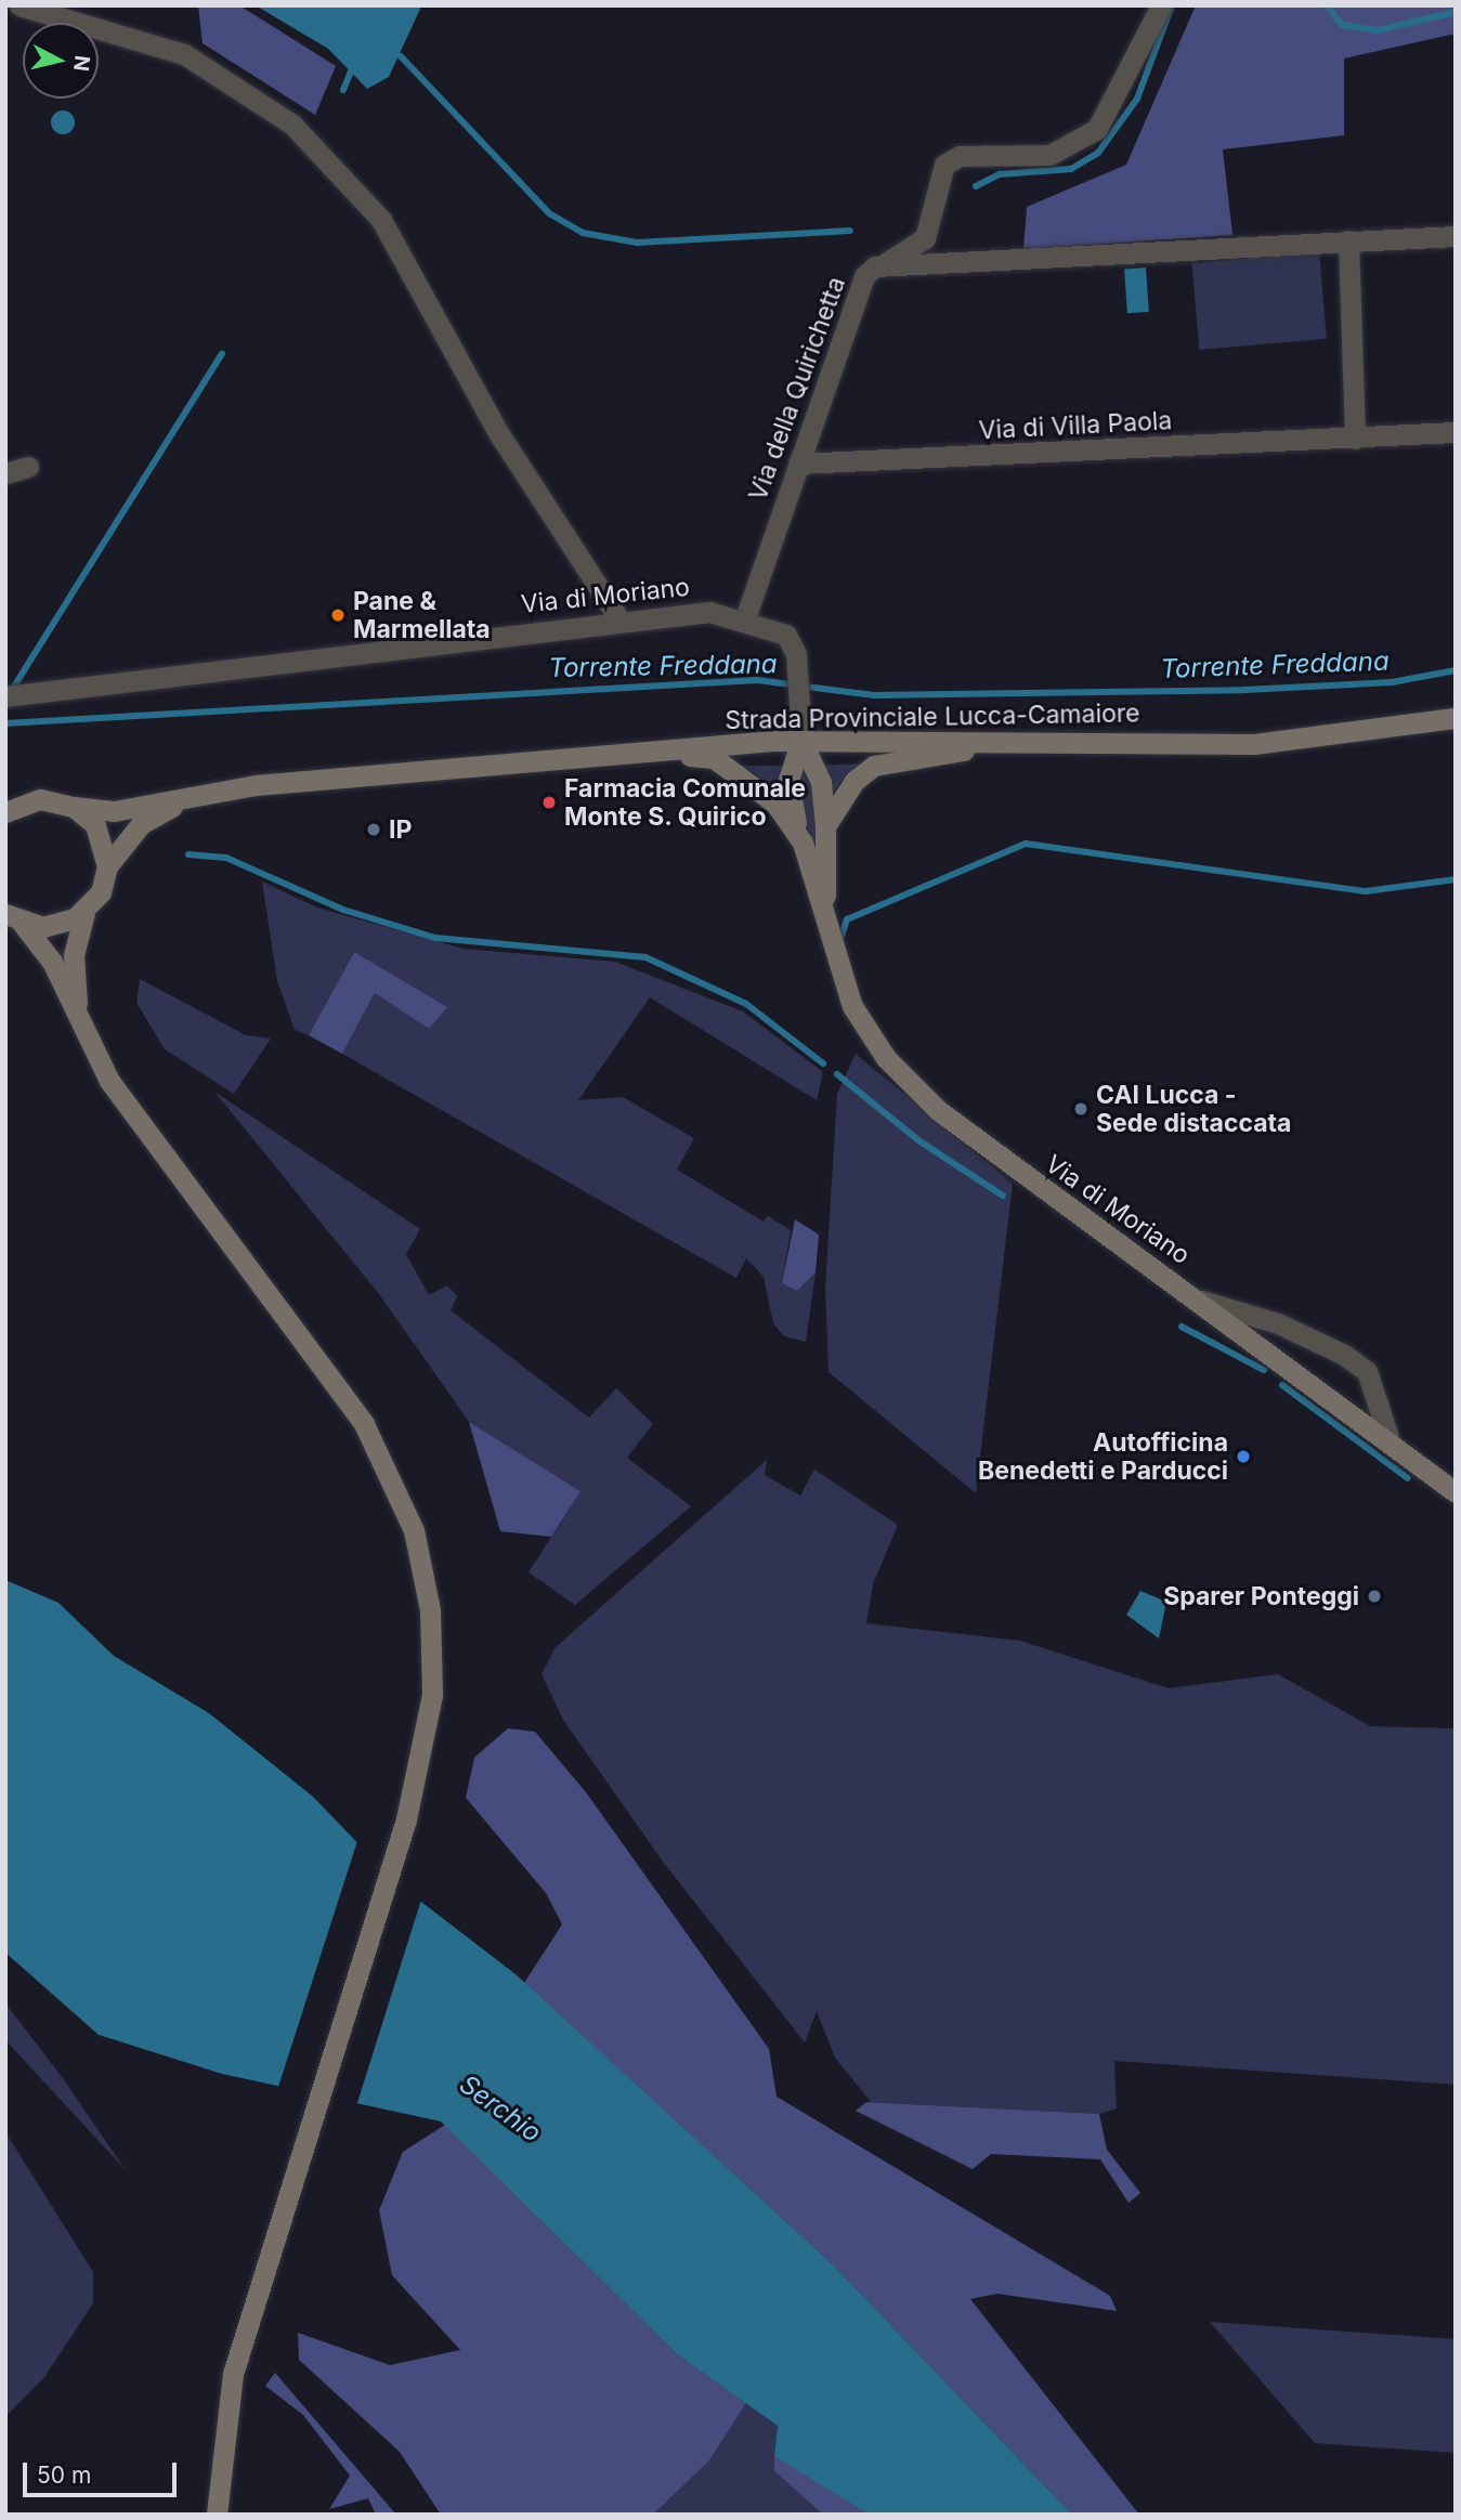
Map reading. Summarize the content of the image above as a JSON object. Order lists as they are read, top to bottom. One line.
{"streets":{"main road":["Via di Moriano","Strada Provinciale Lucca-Camaiore"],"street":["Via della Quirichetta","Via di Villa Paola"]},"crossings":[["Via della Quirichetta","Via di Villa Paola"],["Via della Quirichetta","Via di Moriano"],["Via di Moriano","Strada Provinciale Lucca-Camaiore"]],"water":["Torrente Freddana","Serchio"],"places":["Pane & Marmellata","Farmacia Comunale Monte S. Quirico","IP","CAI Lucca - Sede distaccata","Autofficina Benedetti e Parducci","Sparer Ponteggi"],"scale_bar":"50 m","north":"right"}
